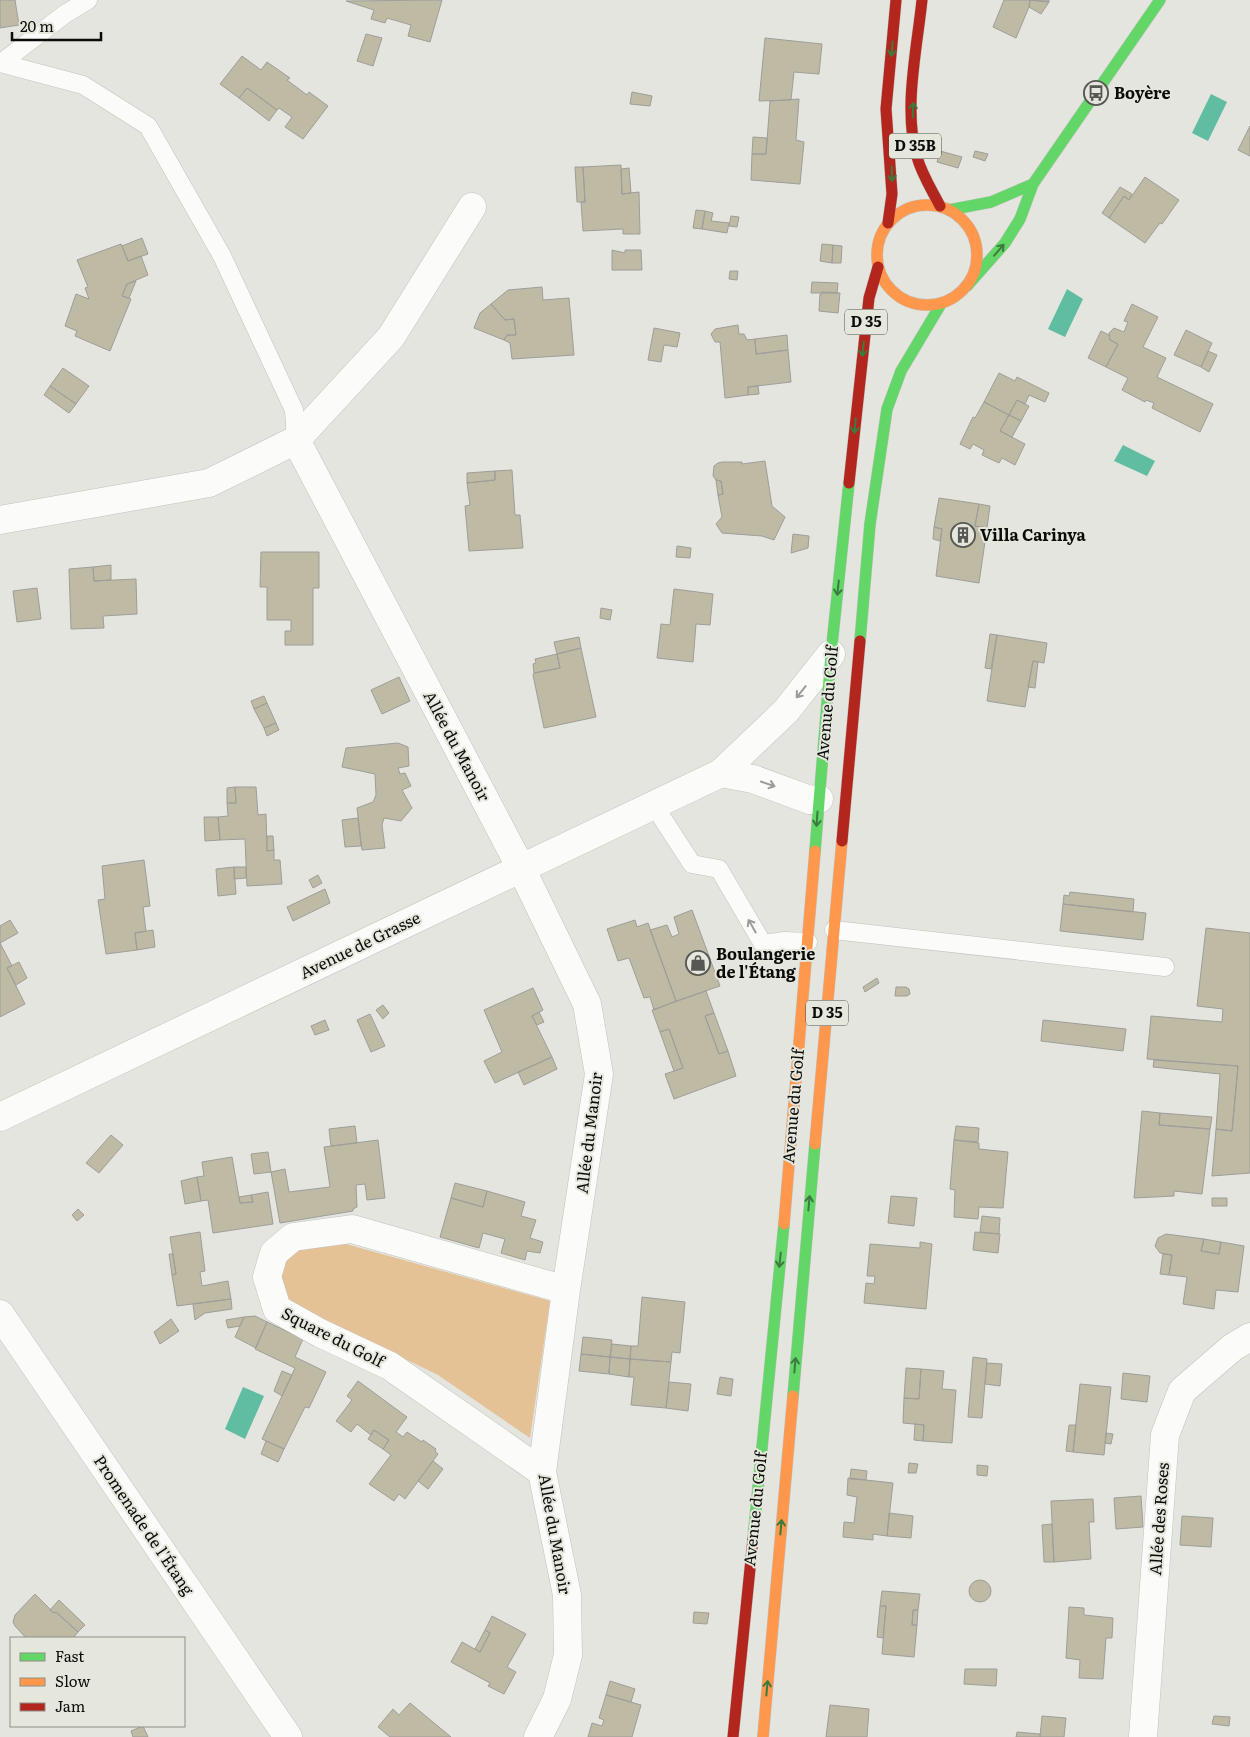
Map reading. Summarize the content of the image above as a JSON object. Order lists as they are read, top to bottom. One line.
{"streets":{"main road":["D 35B","D 35","Avenue du Golf"],"street":["Allée du Manoir","Avenue de Grasse","Square du Golf","Allée des Roses","Promenade de l'Étang"]},"crossings":[["D 35B","Avenue du Golf"],["Avenue du Golf","Avenue de Grasse"],["Allée du Manoir","Avenue de Grasse"],["Allée du Manoir","Square du Golf"]],"places":{"bus stop":["Boyère"],"building":["Villa Carinya"],"shop":["Boulangerie de l'Étang"]},"legend":["Fast","Slow","Jam"],"scale_bar":"20 m"}
